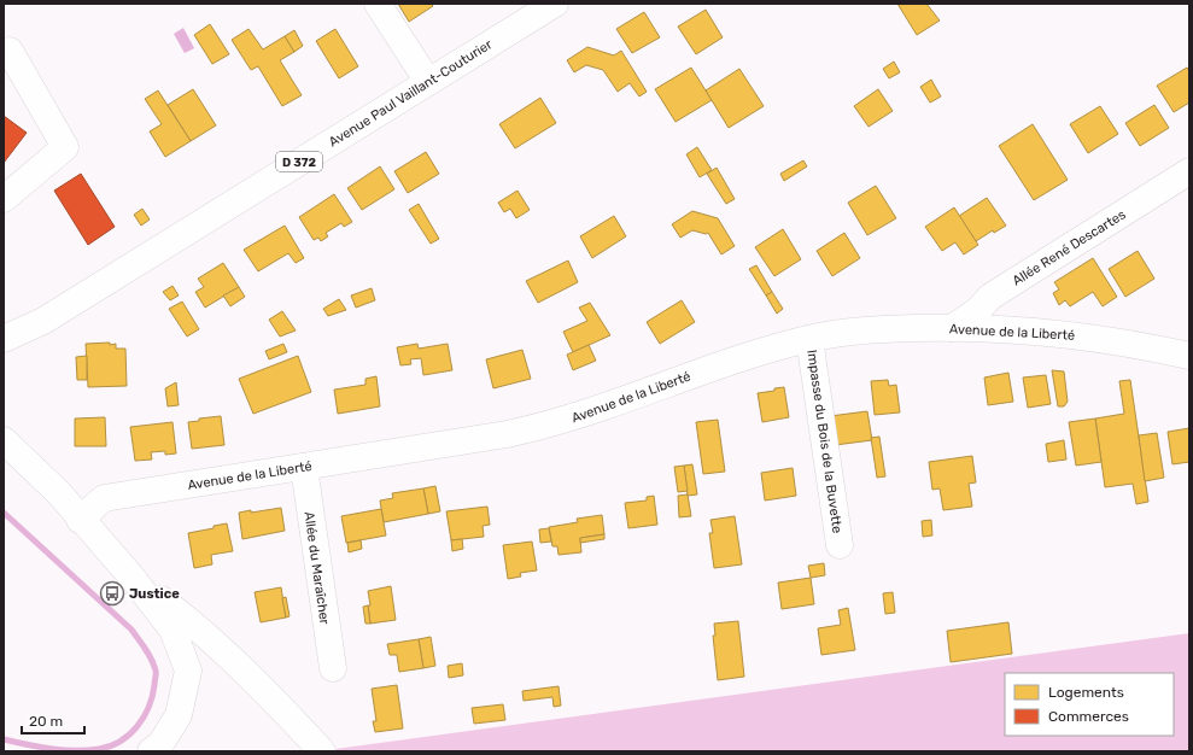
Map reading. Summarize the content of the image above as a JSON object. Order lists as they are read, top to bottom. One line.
{"streets":{"street":["Avenue Paul Vaillant-Couturier","D 372","Allée René Descartes","Avenue de la Liberté","Impasse du Bois de la Buvette","Allée du Maraîcher"]},"crossings":[["Allée René Descartes","Avenue de la Liberté"],["Avenue de la Liberté","Impasse du Bois de la Buvette"],["Avenue de la Liberté","Allée du Maraîcher"]],"places":{"bus stop":["Justice"]},"legend":["Logements","Commerces"],"scale_bar":"20 m"}
